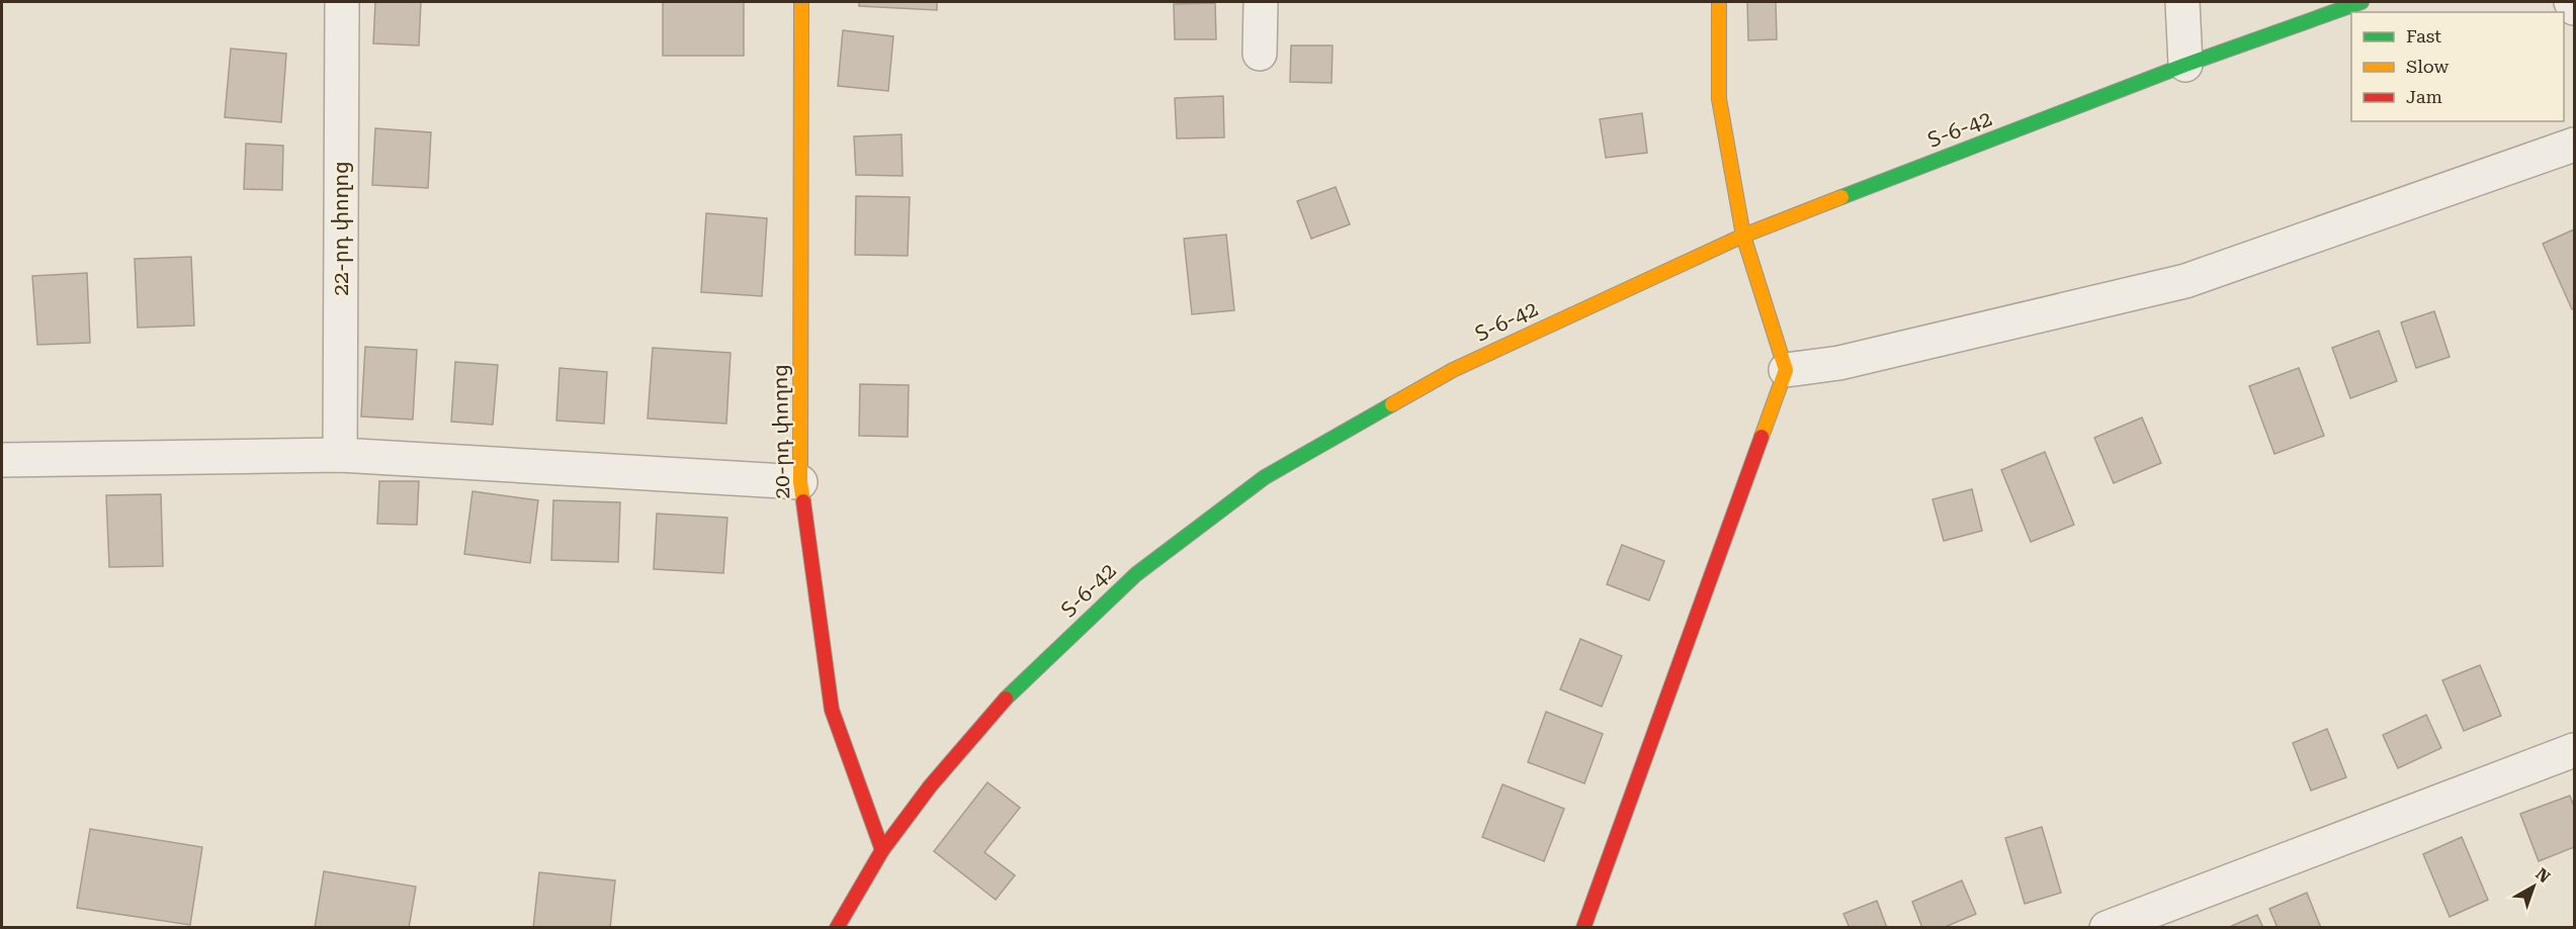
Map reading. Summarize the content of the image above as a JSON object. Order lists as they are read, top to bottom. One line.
{"streets":{"street":["Տ-6-42","22-րդ փողոց","20-րդ փողոց"]},"crossings":[["Տ-6-42","20-րդ փողոց"]],"legend":["Fast","Slow","Jam"],"north":"top right"}
